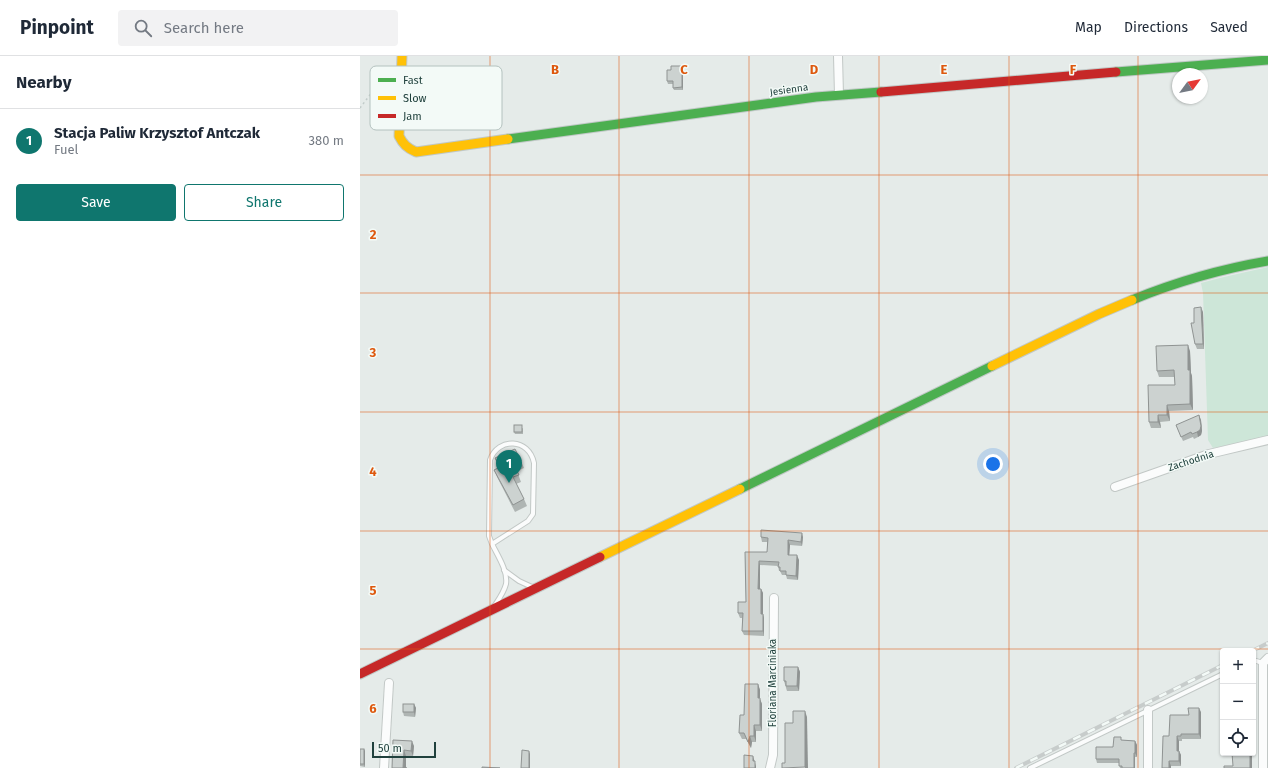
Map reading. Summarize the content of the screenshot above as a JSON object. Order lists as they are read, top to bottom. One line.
{"streets":{"main road":["Jesienna"],"street":["Zachodnia","Floriana Marciniaka"]},"legend":["Fast","Slow","Jam"],"scale_bar":"50 m","north":"top right","page":{"header":"Pinpoint","search":"Search here","nav":["Map","Directions","Saved"],"heading":"Nearby","list":[{"mark":"1","name":"Stacja Paliw Krzysztof Antczak","note":"Fuel","value":"380 m"}],"buttons":["Save","Share"],"pins":"1","map_buttons":["+","−"],"scale":"50 m"},"grid":{"columns":["B","C","D","E","F"],"rows":["2","3","4","5","6"]}}
